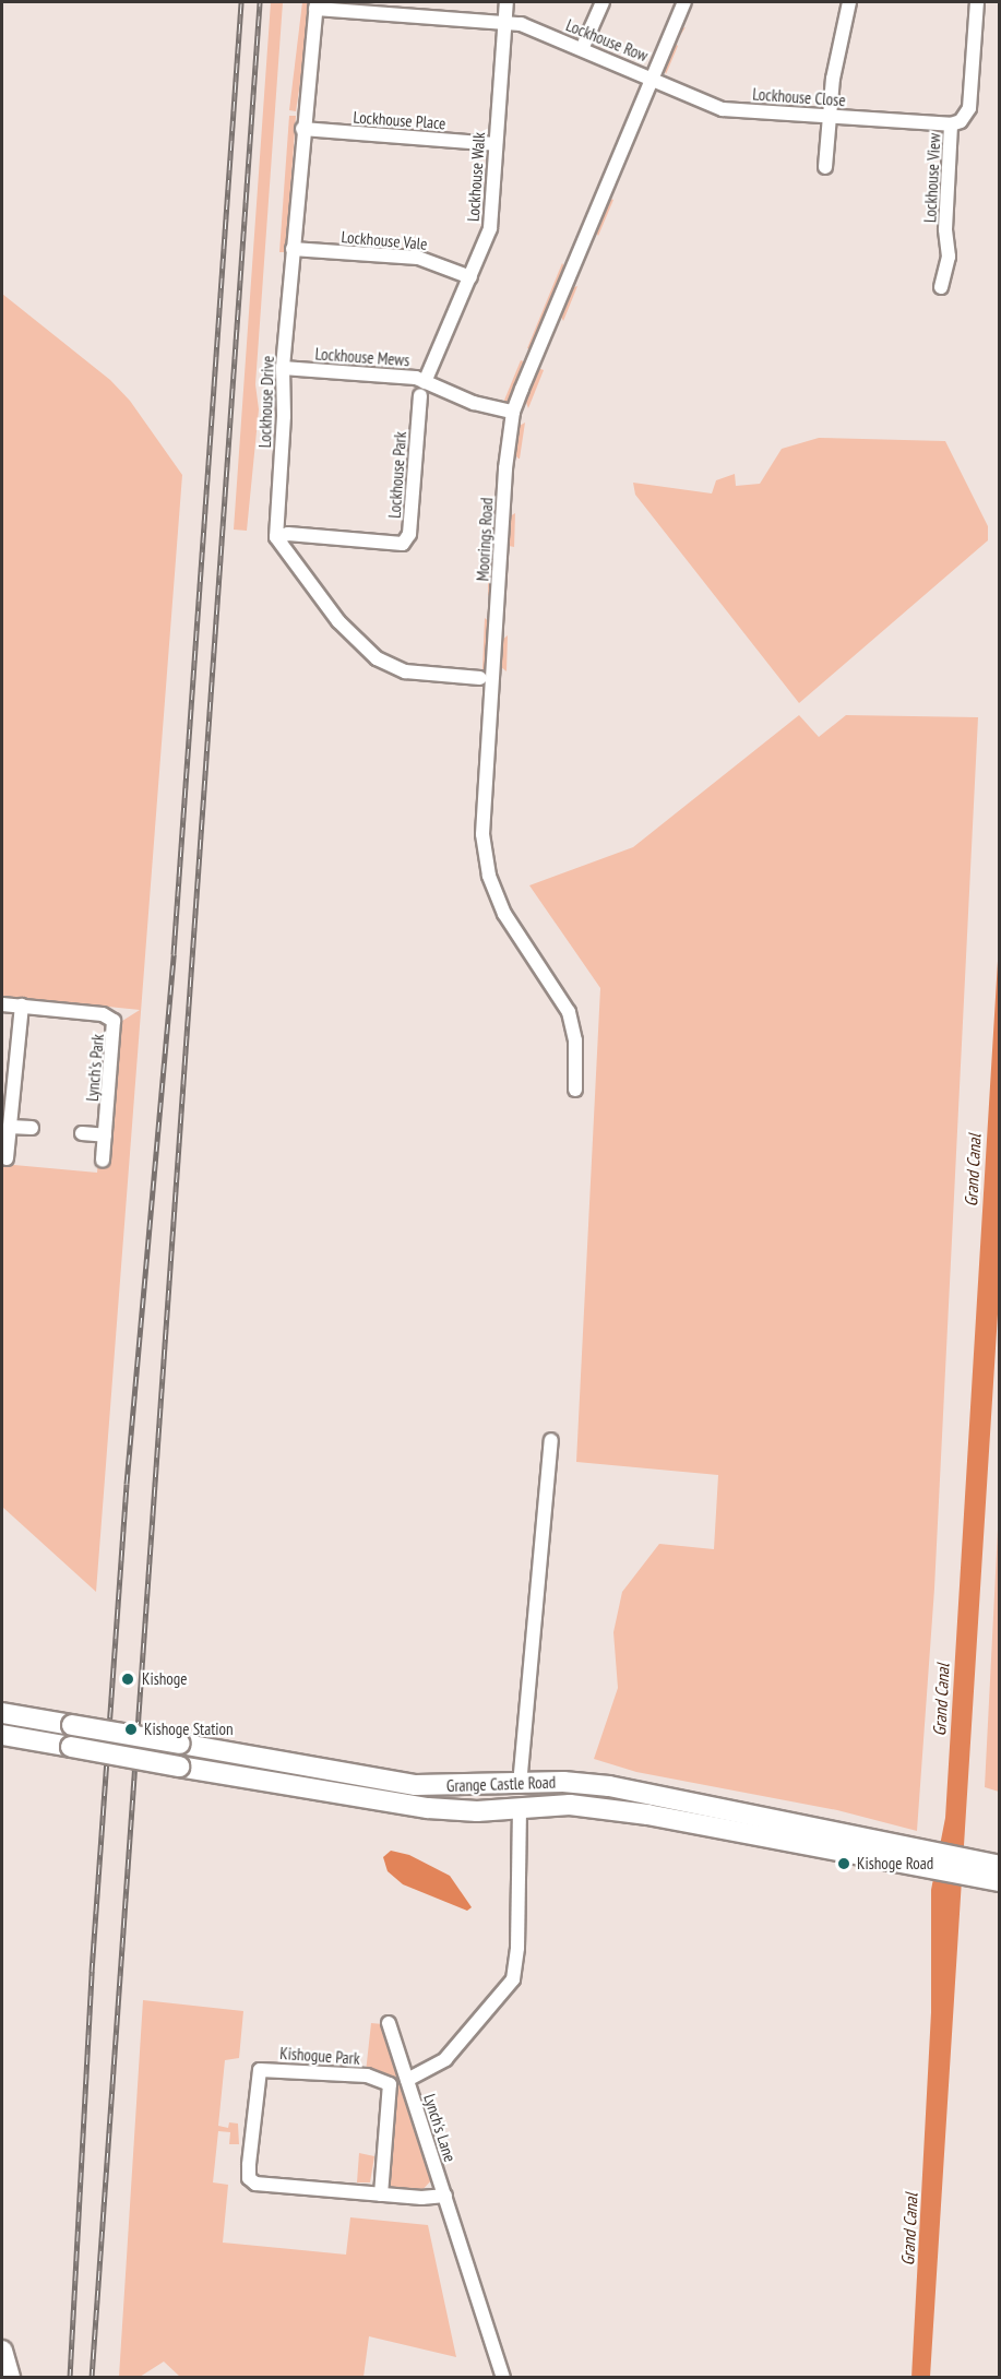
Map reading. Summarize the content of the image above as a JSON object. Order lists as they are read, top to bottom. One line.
{"streets":{"main road":["Grange Castle Road"],"street":["Lockhouse Row","Lockhouse Close","Lockhouse Place","Lockhouse Walk","Lockhouse View","Lockhouse Vale","Lockhouse Mews","Lockhouse Drive","Lockhouse Park","Moorings Road","Lynch's Park","Kishogue Park","Lynch's Lane"]},"crossings":[["Lockhouse Row","Lockhouse Close"],["Lockhouse Row","Lockhouse Walk"],["Lockhouse Row","Lockhouse Drive"],["Lockhouse Row","Moorings Road"],["Lockhouse Close","Lockhouse View"],["Lockhouse Close","Moorings Road"],["Lockhouse Place","Lockhouse Walk"],["Lockhouse Place","Lockhouse Drive"],["Lockhouse Walk","Lockhouse Vale"],["Lockhouse Walk","Lockhouse Mews"],["Lockhouse Vale","Lockhouse Drive"],["Lockhouse Mews","Lockhouse Drive"],["Lockhouse Mews","Moorings Road"],["Lockhouse Drive","Lockhouse Park"],["Grange Castle Road","Lynch's Lane"],["Kishogue Park","Lynch's Lane"]],"water":["Grand Canal"],"places":["Kishoge","Kishoge Station","Kishoge Road"]}
